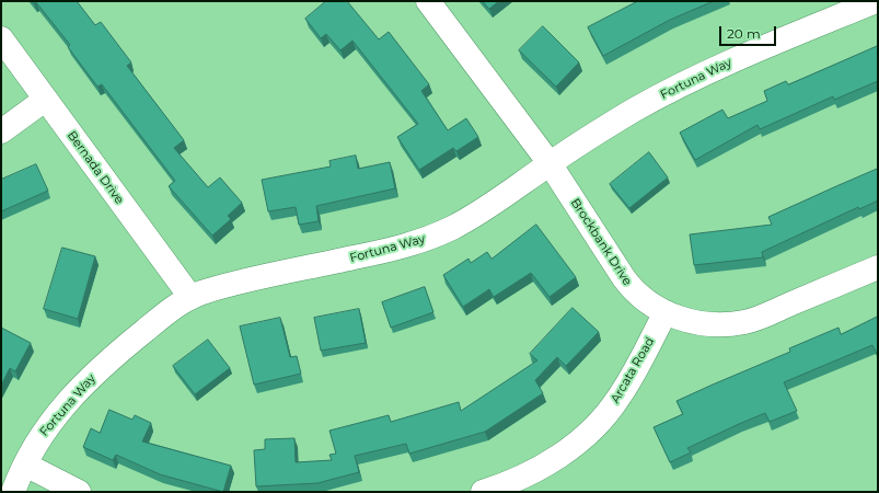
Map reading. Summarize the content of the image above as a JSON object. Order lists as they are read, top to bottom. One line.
{"streets":{"street":["Fortuna Way","Bernada Drive","Brockbank Drive","Arcata Road"]},"crossings":[["Fortuna Way","Bernada Drive"],["Fortuna Way","Brockbank Drive"],["Brockbank Drive","Arcata Road"]],"scale_bar":"20 m"}
